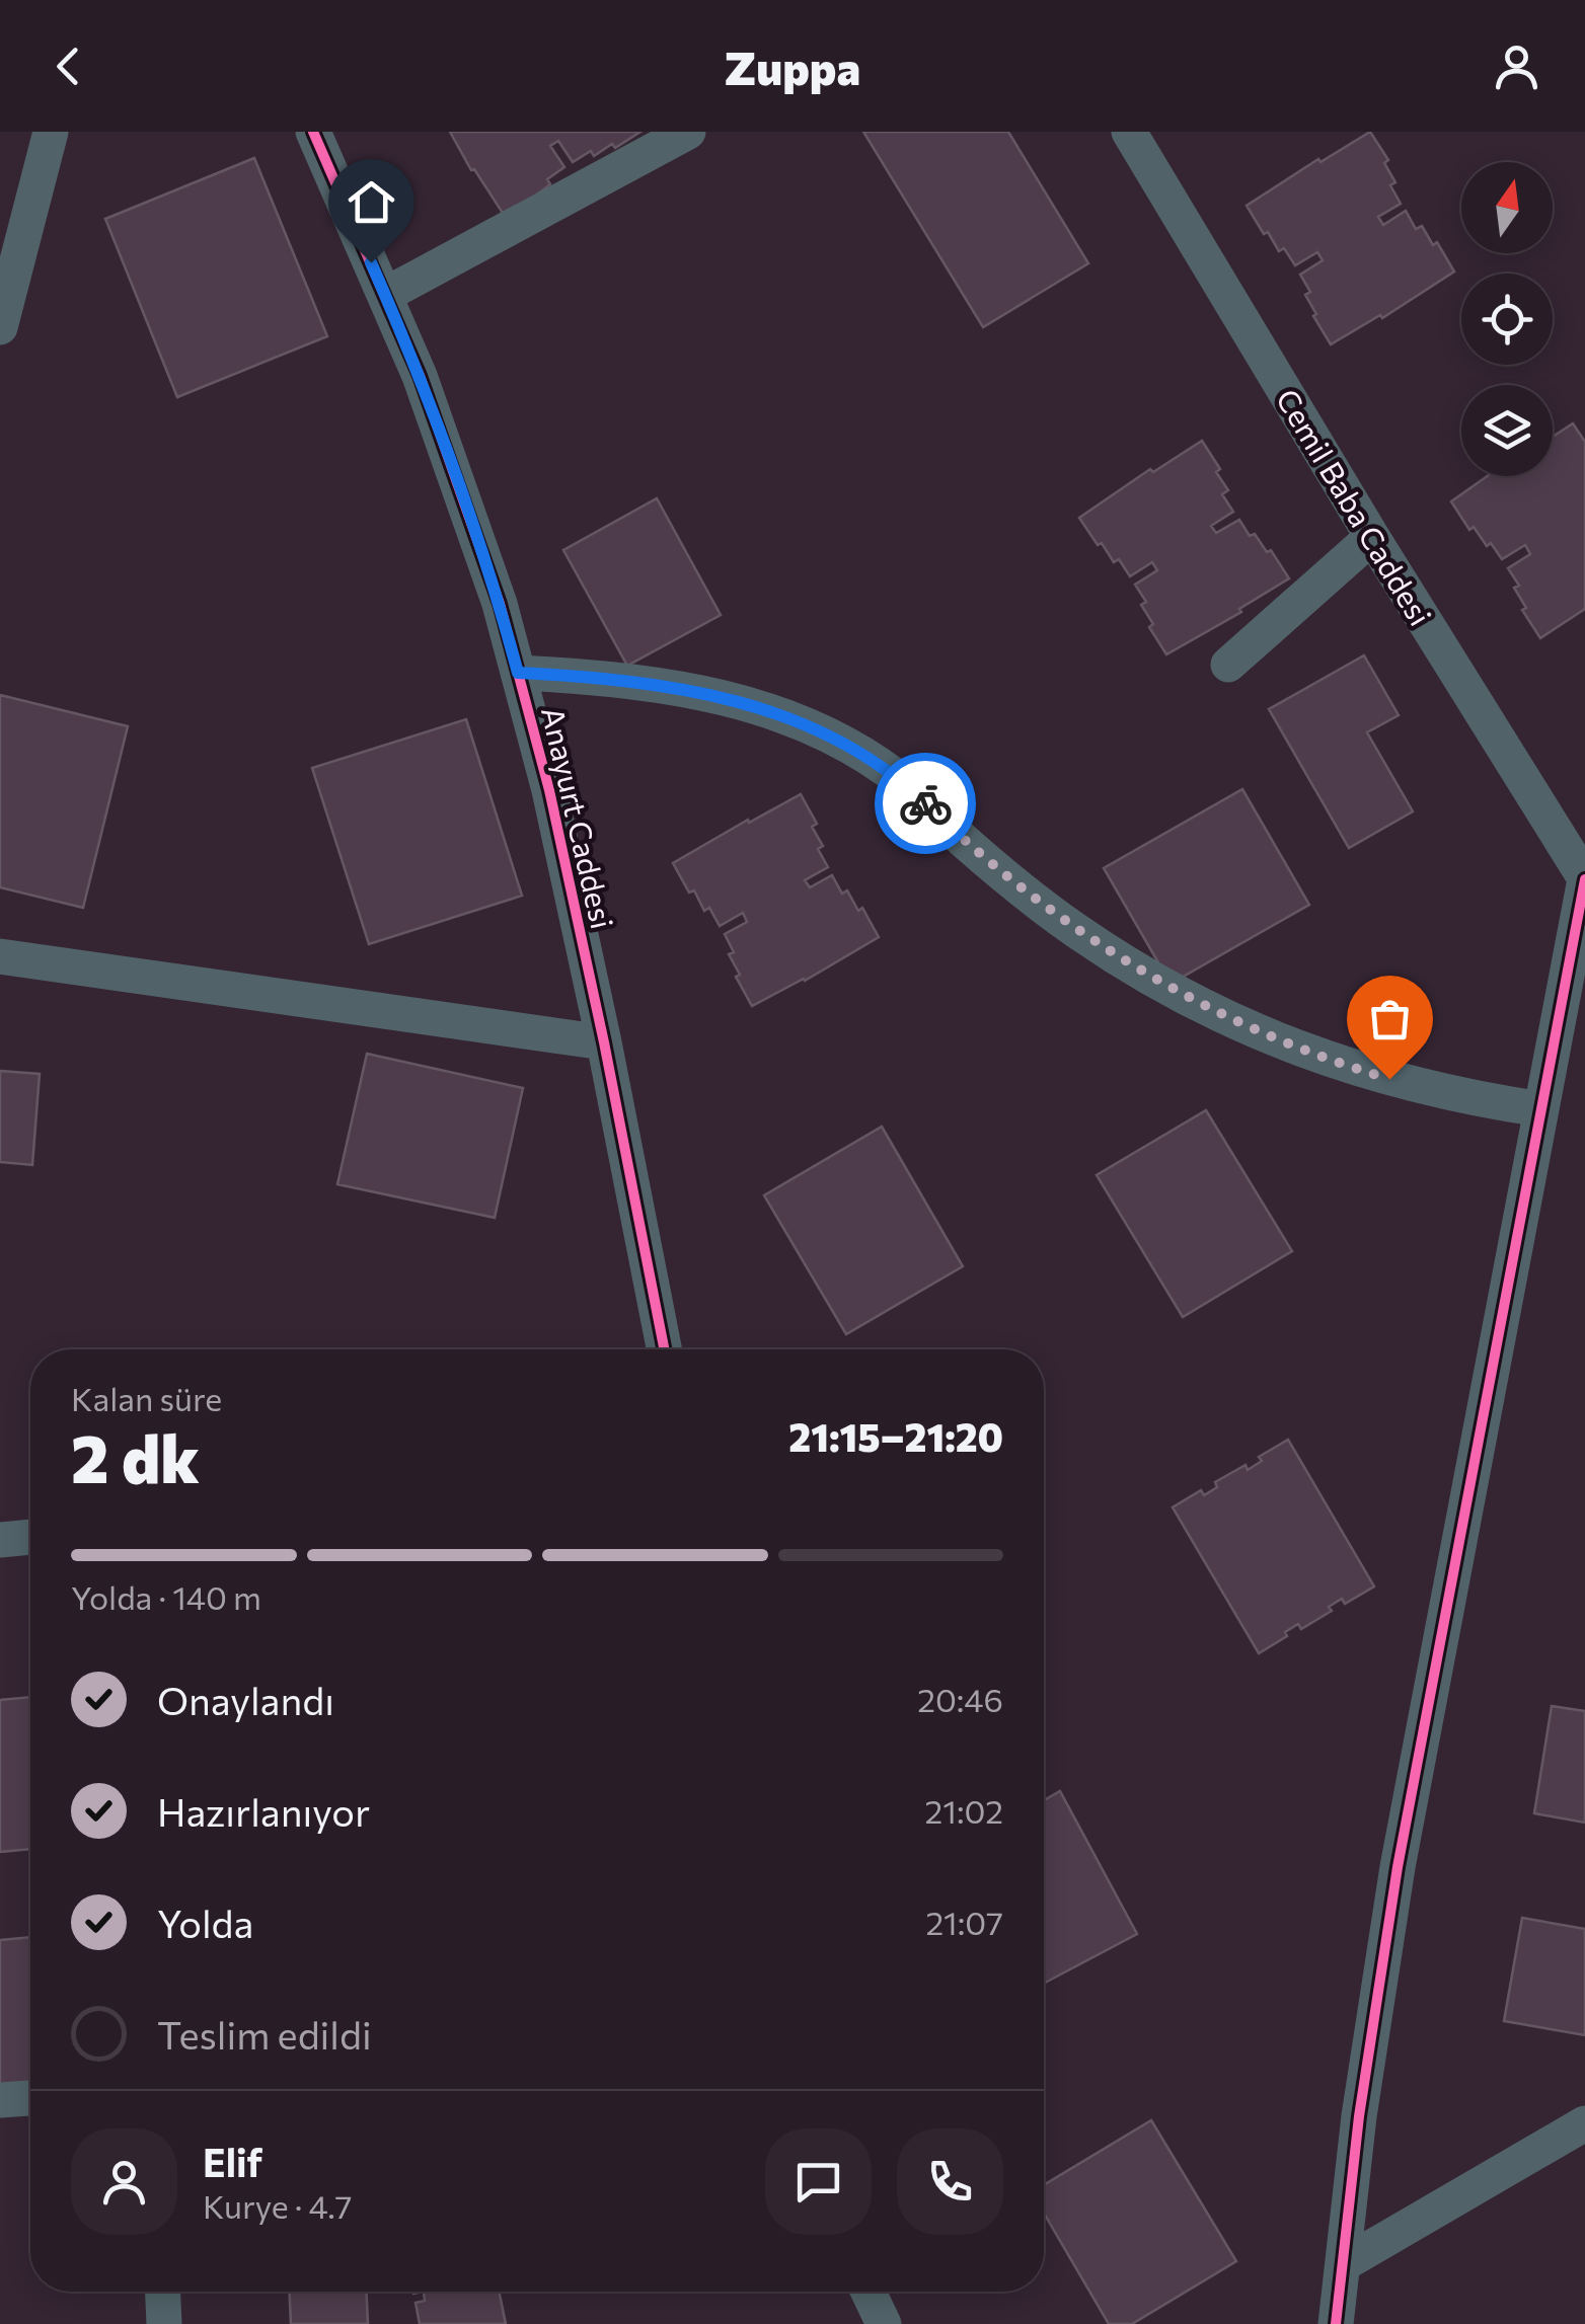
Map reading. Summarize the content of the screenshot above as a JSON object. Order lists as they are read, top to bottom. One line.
{"streets":{"street":["Cemil Baba Caddesi","Anayurt Caddesi"]},"north":"top","page":{"header":"Zuppa","heading":["2 dk","Kalan süre","21:15–21:20"],"panel":["Elif","Kurye · 4.7"],"bar":"Yolda · 140 m","list":[["Onaylandı","20:46"],["Hazırlanıyor","21:02"],["Yolda","21:07"],"Teslim edildi"]}}
